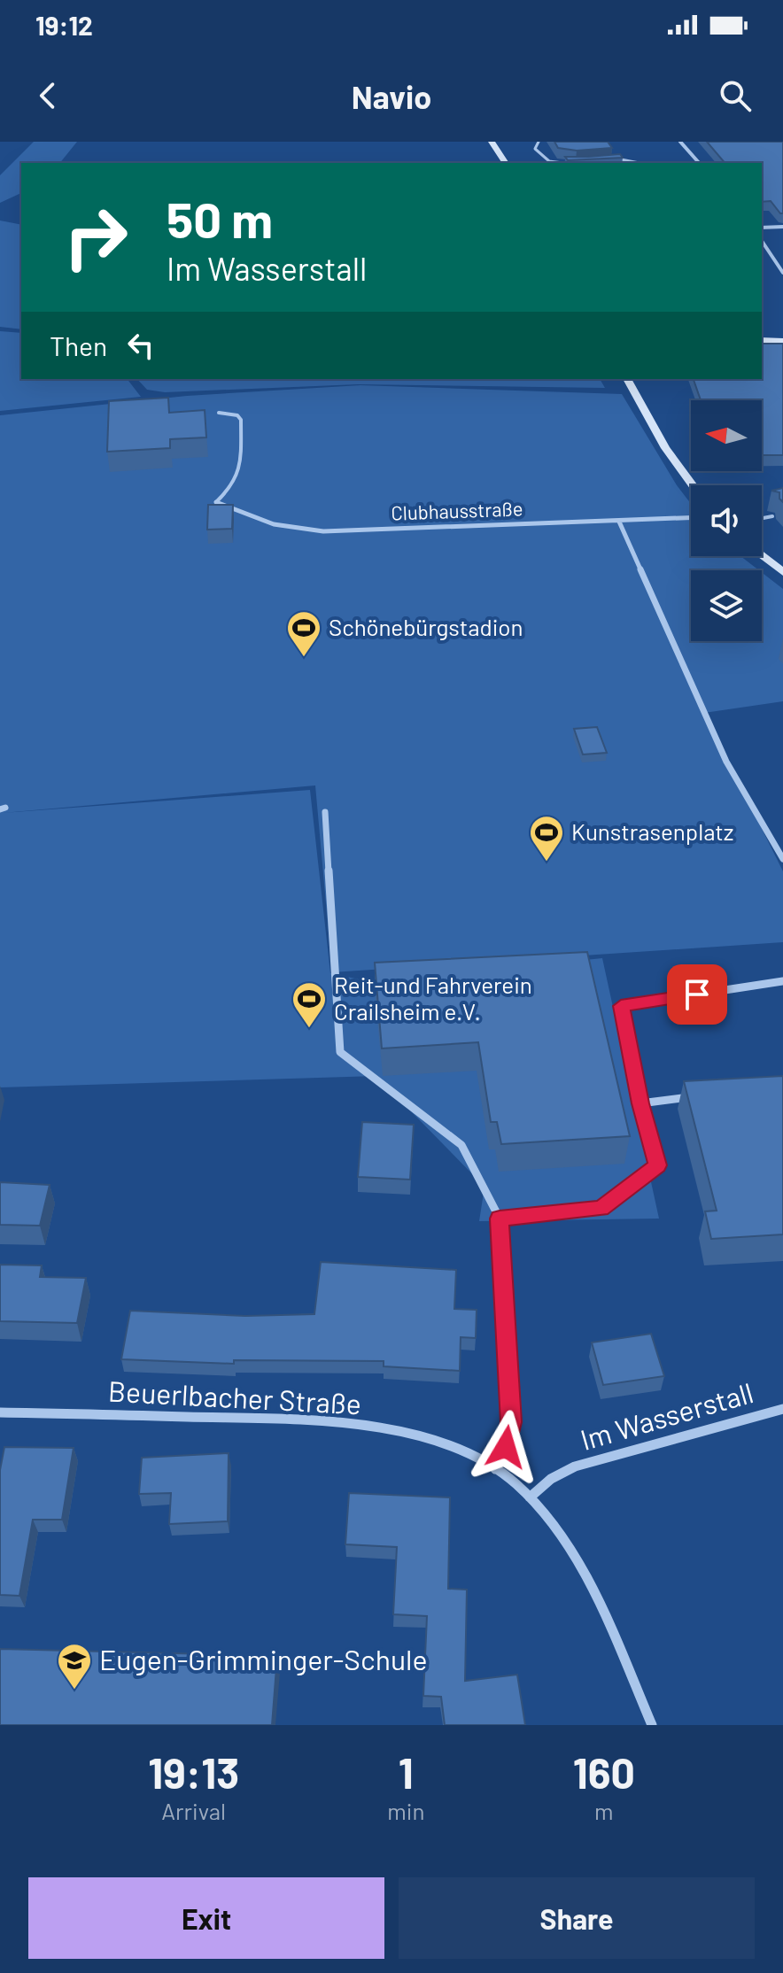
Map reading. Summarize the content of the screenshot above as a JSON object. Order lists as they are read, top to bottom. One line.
{"streets":{"street":["Clubhausstraße","Beuerlbacher Straße","Im Wasserstall"]},"crossings":[["Beuerlbacher Straße","Im Wasserstall"]],"places":{"sports":["Schönebürgstadion","Kunstrasenplatz","Reit-und Fahrverein Crailsheim e.V."],"school or university":["Eugen-Grimminger-Schule"]},"north":"left","page":{"status":"19:12","header":"Navio","turn":["50 m","Im Wasserstall"],"then":"Then","eta":["19:13","Arrival","1","min","160","m"],"buttons":["Exit","Share"]}}
